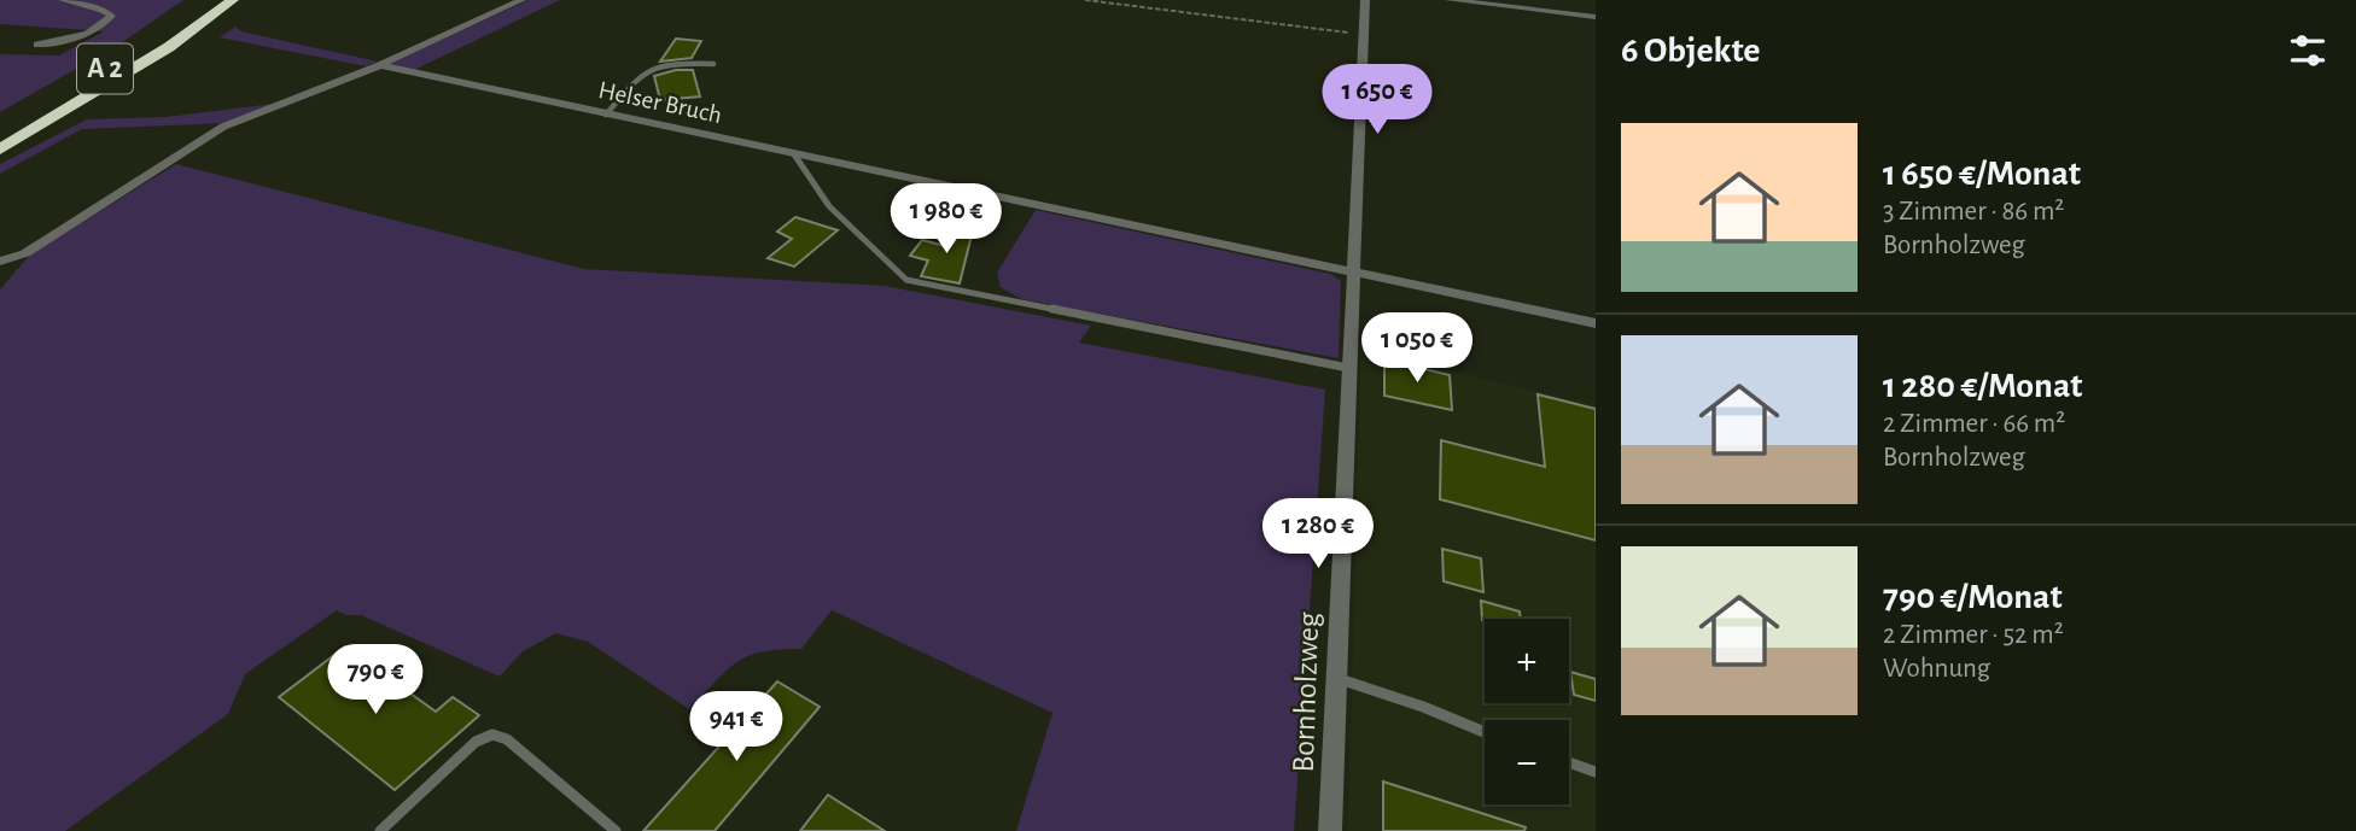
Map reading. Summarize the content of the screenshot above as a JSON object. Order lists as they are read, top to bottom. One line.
{"streets":{"highway":["A 2"],"street":["Helser Bruch","Bornholzweg"]},"crossings":[["Helser Bruch","Bornholzweg"]],"page":{"heading":"6 Objekte","price":["1 650 €","1 980 €","1 050 €","1 280 €","790 €","941 €"],"list":[{"name":"1 650 €/Monat","note":"3 Zimmer · 86 m² · Bornholzweg"},{"name":"1 280 €/Monat","note":"2 Zimmer · 66 m² · Bornholzweg"},{"name":"790 €/Monat","note":"2 Zimmer · 52 m² · Wohnung"}],"map_buttons":["+","−"]}}
